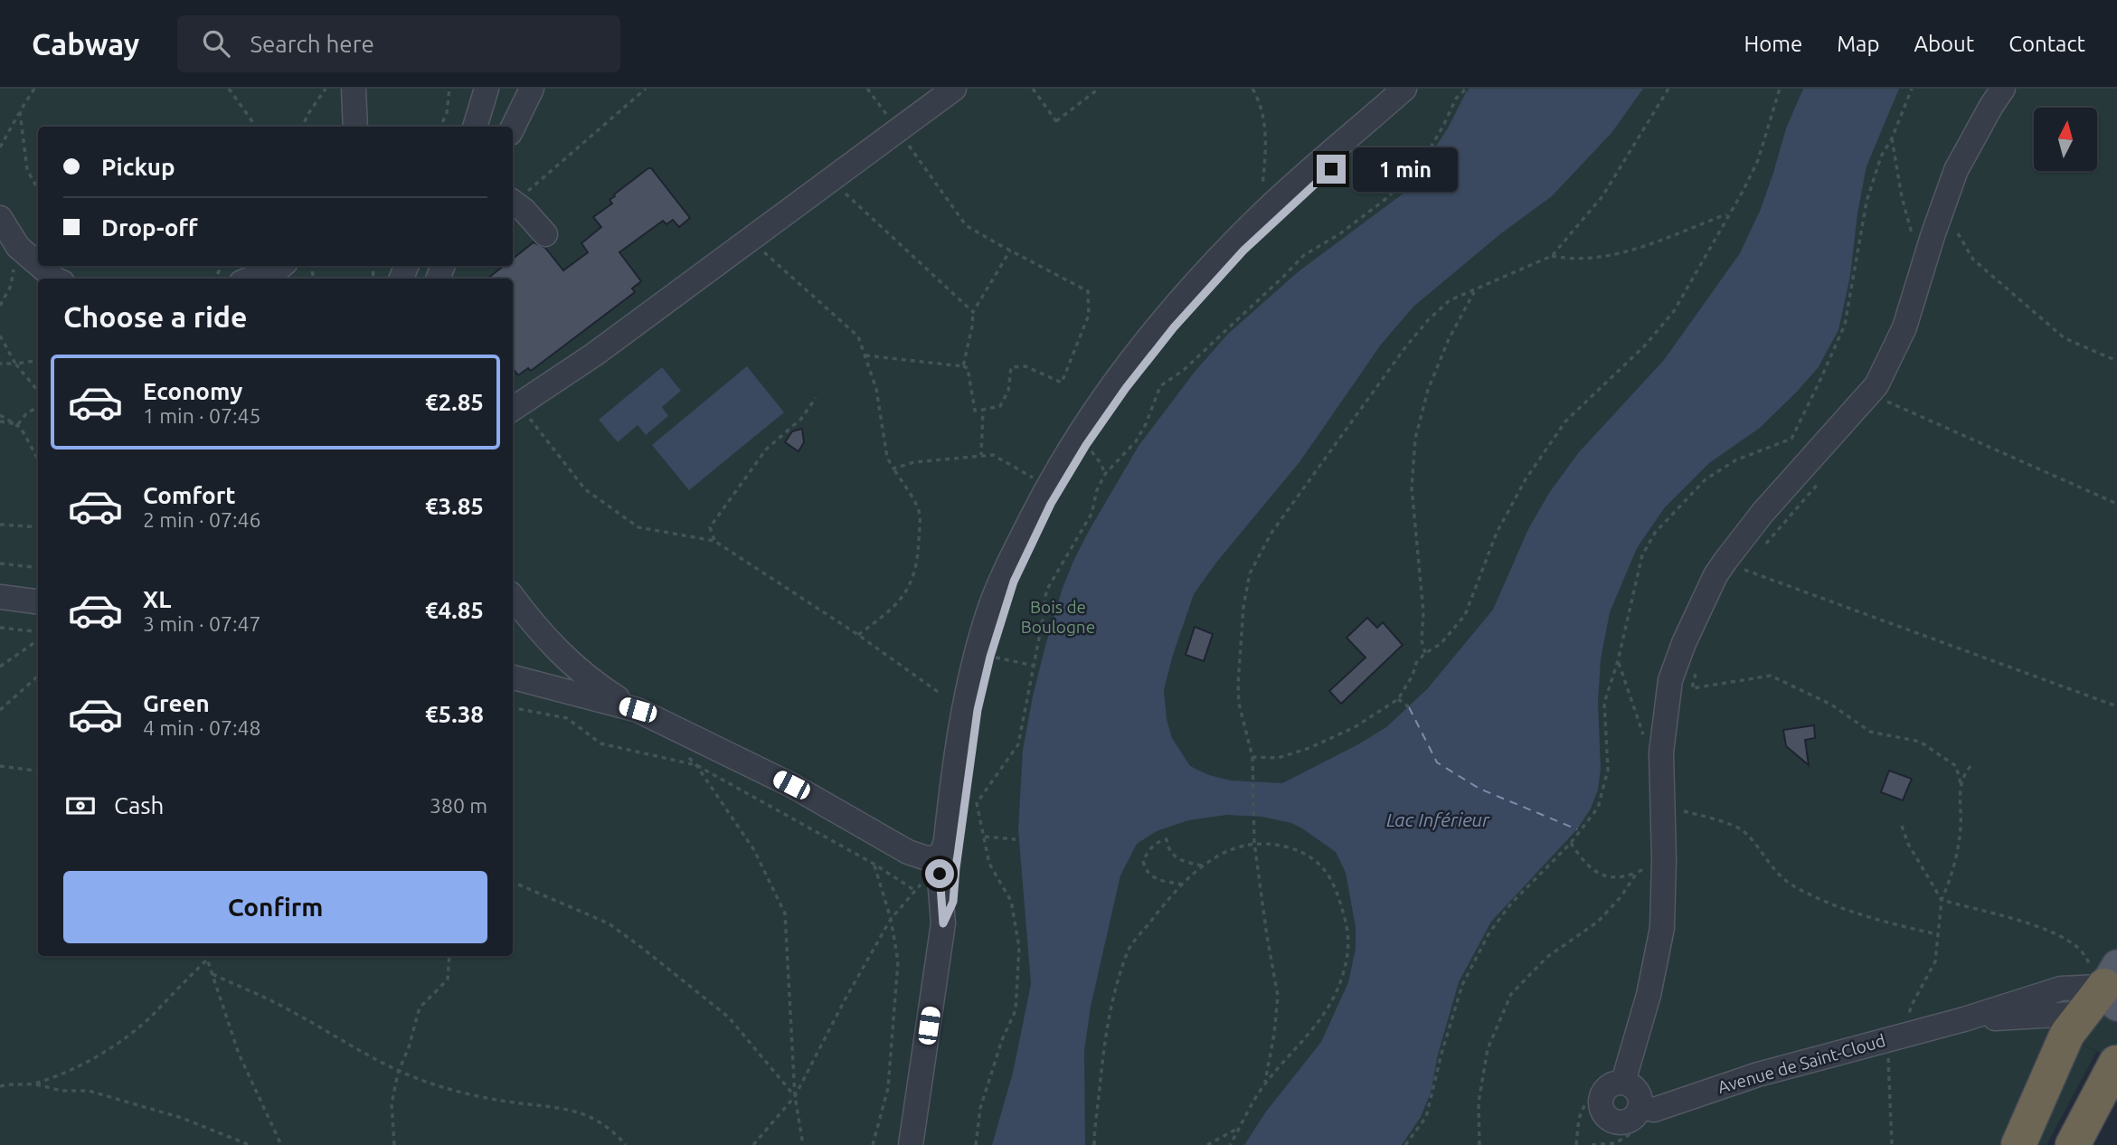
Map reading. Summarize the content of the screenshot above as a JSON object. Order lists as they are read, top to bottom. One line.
{"streets":{"street":["Avenue de Saint-Cloud"]},"water":["Lac Inférieur"],"parks":["Bois de Boulogne"],"north":"top","page":{"header":"Cabway","search":"Search here","nav":["Home","Map","About","Contact"],"banner":["Pickup","Drop-off"],"bubble":"1 min","heading":"Choose a ride","list":[{"name":"Economy","note":"1 min · 07:45","value":"€2.85"},{"name":"Comfort","note":"2 min · 07:46","value":"€3.85"},{"name":"XL","note":"3 min · 07:47","value":"€4.85"},{"name":"Green","note":"4 min · 07:48","value":"€5.38"}],"pay":["Cash","380 m"],"buttons":"Confirm"}}
